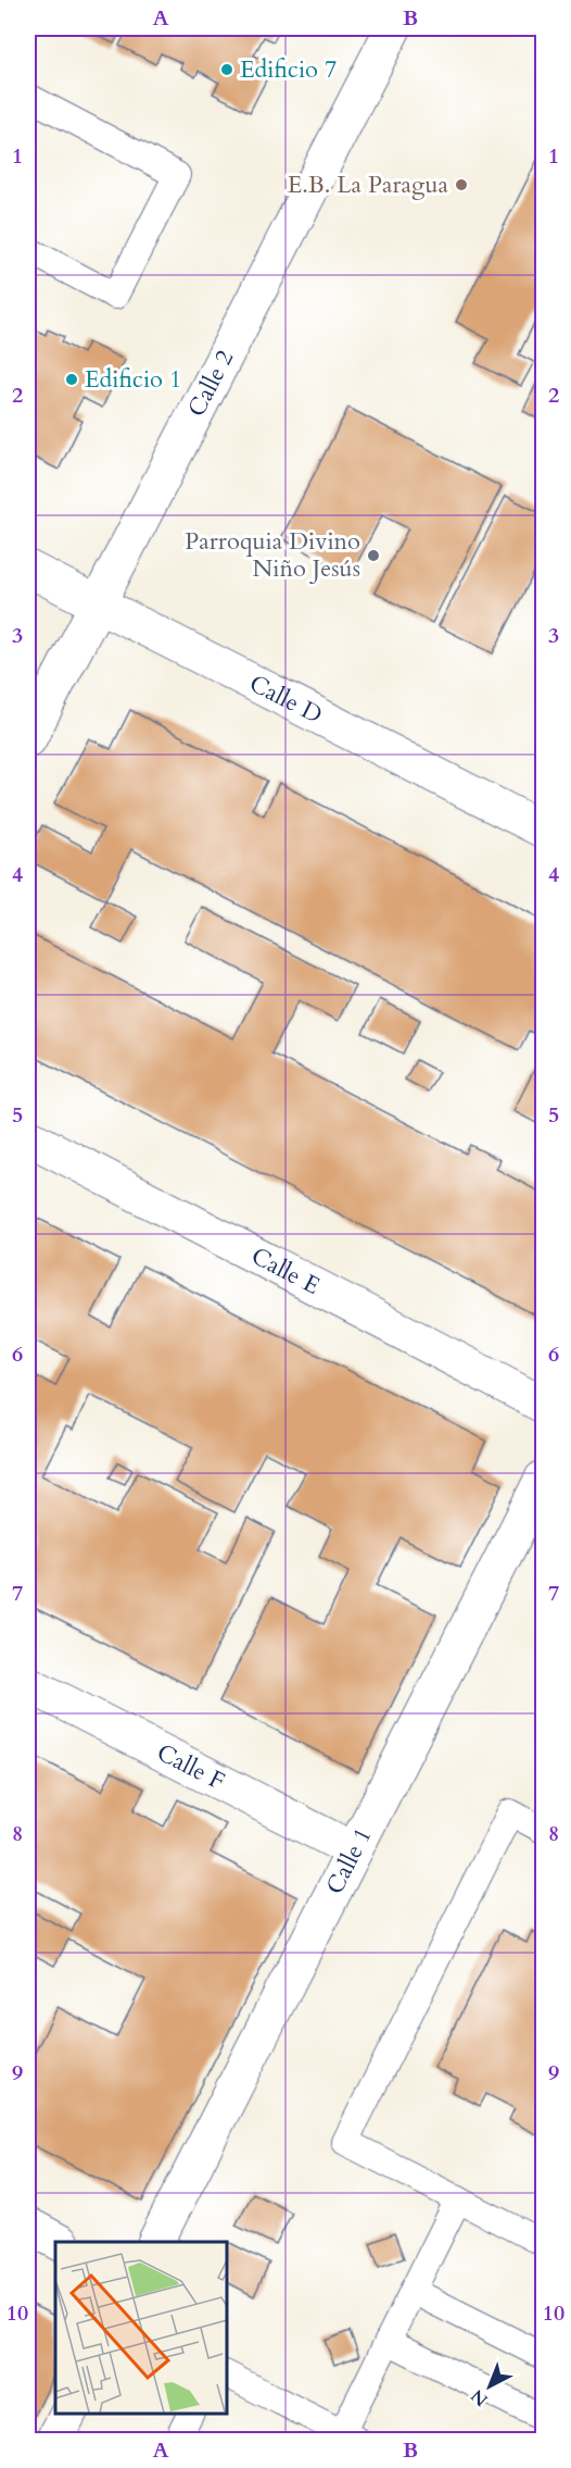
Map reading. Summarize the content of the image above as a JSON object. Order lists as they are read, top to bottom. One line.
{"streets":{"street":["Calle 2","Calle D","Calle E","Calle F","Calle 1"]},"crossings":[["Calle 2","Calle D"],["Calle F","Calle 1"]],"places":["Edificio 7","E.B. La Paragua","Edificio 1","Parroquia Divino Niño Jesús"],"north":"bottom left","grid":{"columns":["A","B"],"rows":["1","2","3","4","5","6","7","8","9","10"]}}
